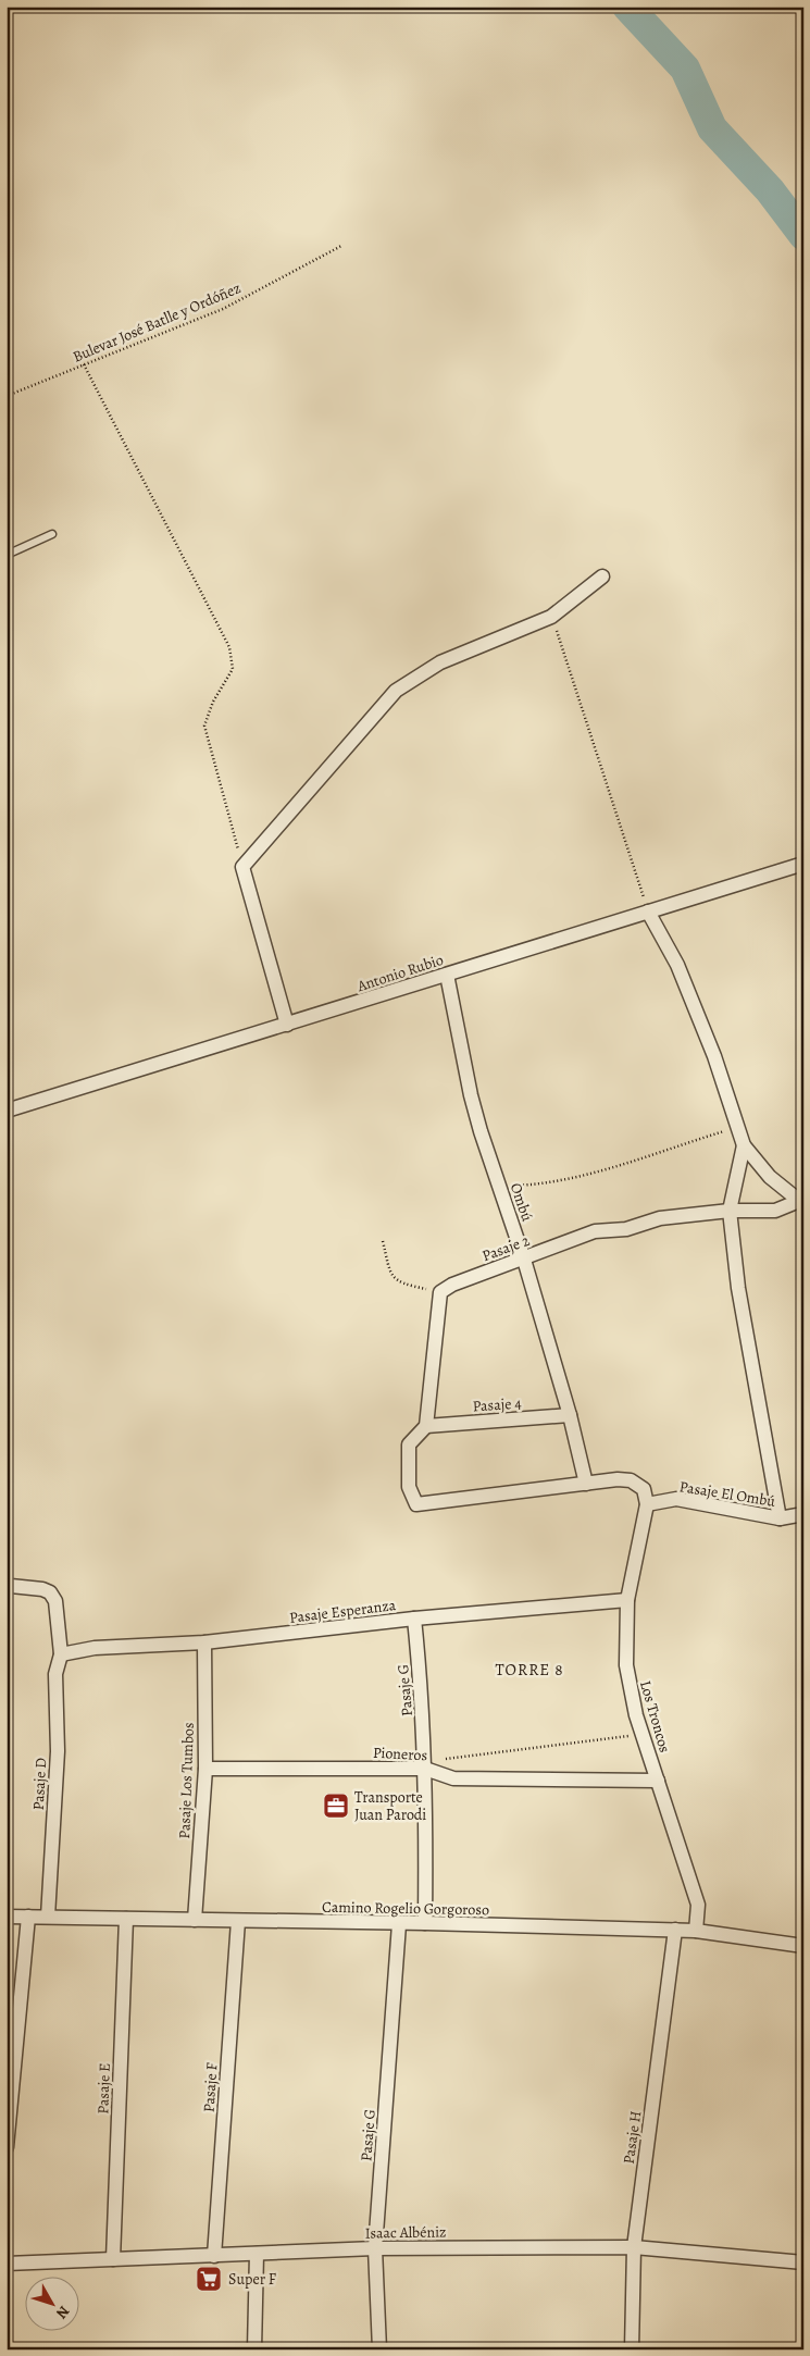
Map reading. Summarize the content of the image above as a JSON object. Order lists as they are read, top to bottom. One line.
{"streets":{"street":["Antonio Rubio","Ombú","Pasaje 2","Pasaje 4","Pasaje El Ombú","Pasaje Esperanza","Pasaje G","Los Troncos","Pioneros","Pasaje Los Tumbos","Pasaje D","Camino Rogelio Gorgoroso","Pasaje F","Pasaje E","Pasaje H","Isaac Albéniz"],"path":["Bulevar José Batlle y Ordóñez"]},"crossings":[["Antonio Rubio","Ombú"],["Ombú","Pasaje 2"],["Ombú","Pasaje 4"],["Pasaje El Ombú","Los Troncos"],["Pasaje Esperanza","Pasaje G"],["Pasaje Esperanza","Los Troncos"],["Pasaje Esperanza","Pasaje Los Tumbos"],["Pasaje Esperanza","Pasaje D"],["Pasaje G","Pioneros"],["Pasaje G","Camino Rogelio Gorgoroso"],["Pasaje G","Isaac Albéniz"],["Los Troncos","Pioneros"],["Los Troncos","Camino Rogelio Gorgoroso"],["Pioneros","Pasaje Los Tumbos"],["Pasaje Los Tumbos","Camino Rogelio Gorgoroso"],["Pasaje D","Camino Rogelio Gorgoroso"],["Camino Rogelio Gorgoroso","Pasaje F"],["Camino Rogelio Gorgoroso","Pasaje E"],["Camino Rogelio Gorgoroso","Pasaje H"],["Pasaje F","Isaac Albéniz"],["Pasaje E","Isaac Albéniz"],["Pasaje H","Isaac Albéniz"]],"districts":["TORRE 8"],"places":{"office":["Transporte Juan Parodi"],"supermarket":["Super F"]},"north":"bottom right"}
